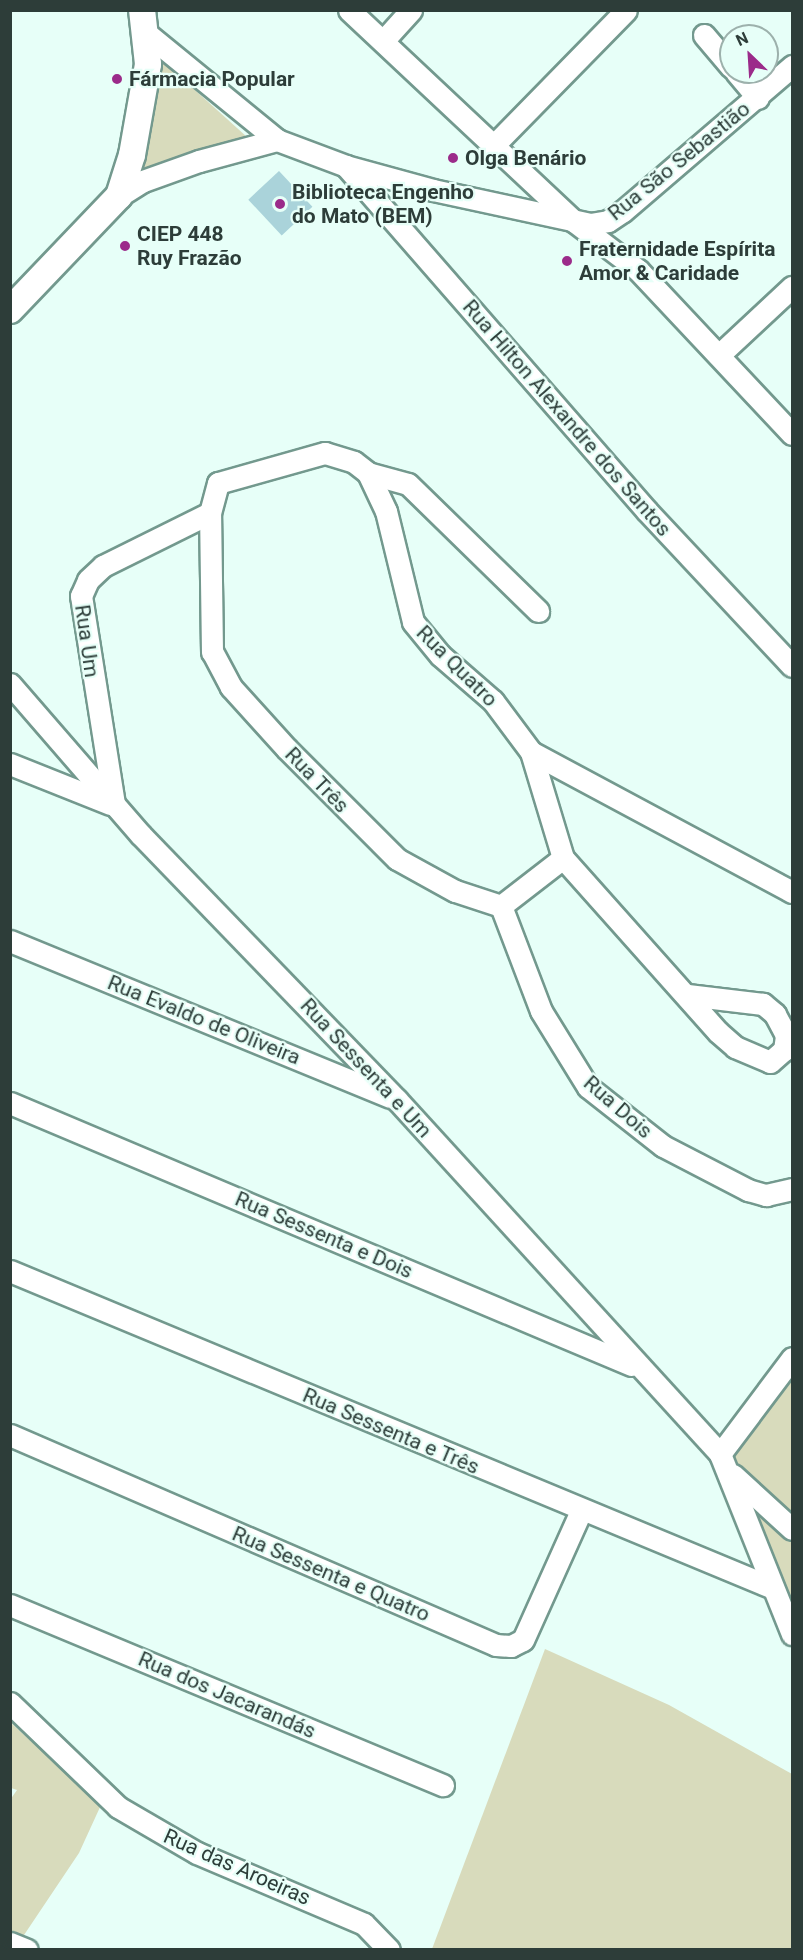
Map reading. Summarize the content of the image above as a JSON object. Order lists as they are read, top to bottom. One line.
{"streets":{"street":["Rua São Sebastião","Rua Hilton Alexandre dos Santos","Rua Um","Rua Quatro","Rua Três","Rua Evaldo de Oliveira","Rua Sessenta e Um","Rua Dois","Rua Sessenta e Dois","Rua Sessenta e Três","Rua Sessenta e Quatro","Rua dos Jacarandás","Rua das Aroeiras"]},"crossings":[["Rua São Sebastião","Rua Hilton Alexandre dos Santos"],["Rua Um","Rua Três"],["Rua Um","Rua Sessenta e Um"],["Rua Três","Rua Dois"],["Rua Evaldo de Oliveira","Rua Sessenta e Um"],["Rua Sessenta e Um","Rua Sessenta e Dois"],["Rua Sessenta e Três","Rua Sessenta e Quatro"]],"places":["Fármacia Popular","Olga Benário","Biblioteca Engenho do Mato (BEM)","CIEP 448 Ruy Frazão","Fraternidade Espírita Amor & Caridade"],"north":"top left"}
